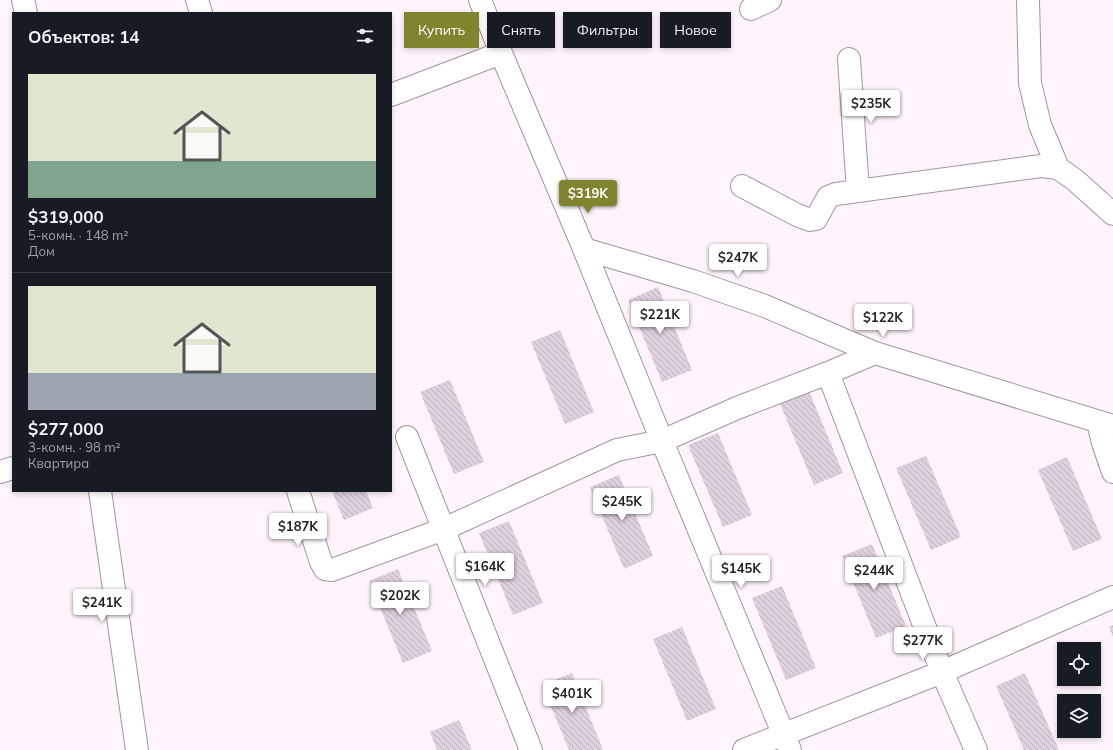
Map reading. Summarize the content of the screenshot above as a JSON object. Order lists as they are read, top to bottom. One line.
{"page":{"chip":["Купить","Снять","Фильтры","Новое"],"heading":"Объектов: 14","list":[{"name":"$319,000","note":"5-комн. · 148 m² · Дом"},{"name":"$277,000","note":"3-комн. · 98 m² · Квартира"}],"price":["$235K","$319K","$247K","$221K","$122K","$245K","$187K","$164K","$145K","$244K","$202K","$241K","$277K","$401K"]}}
